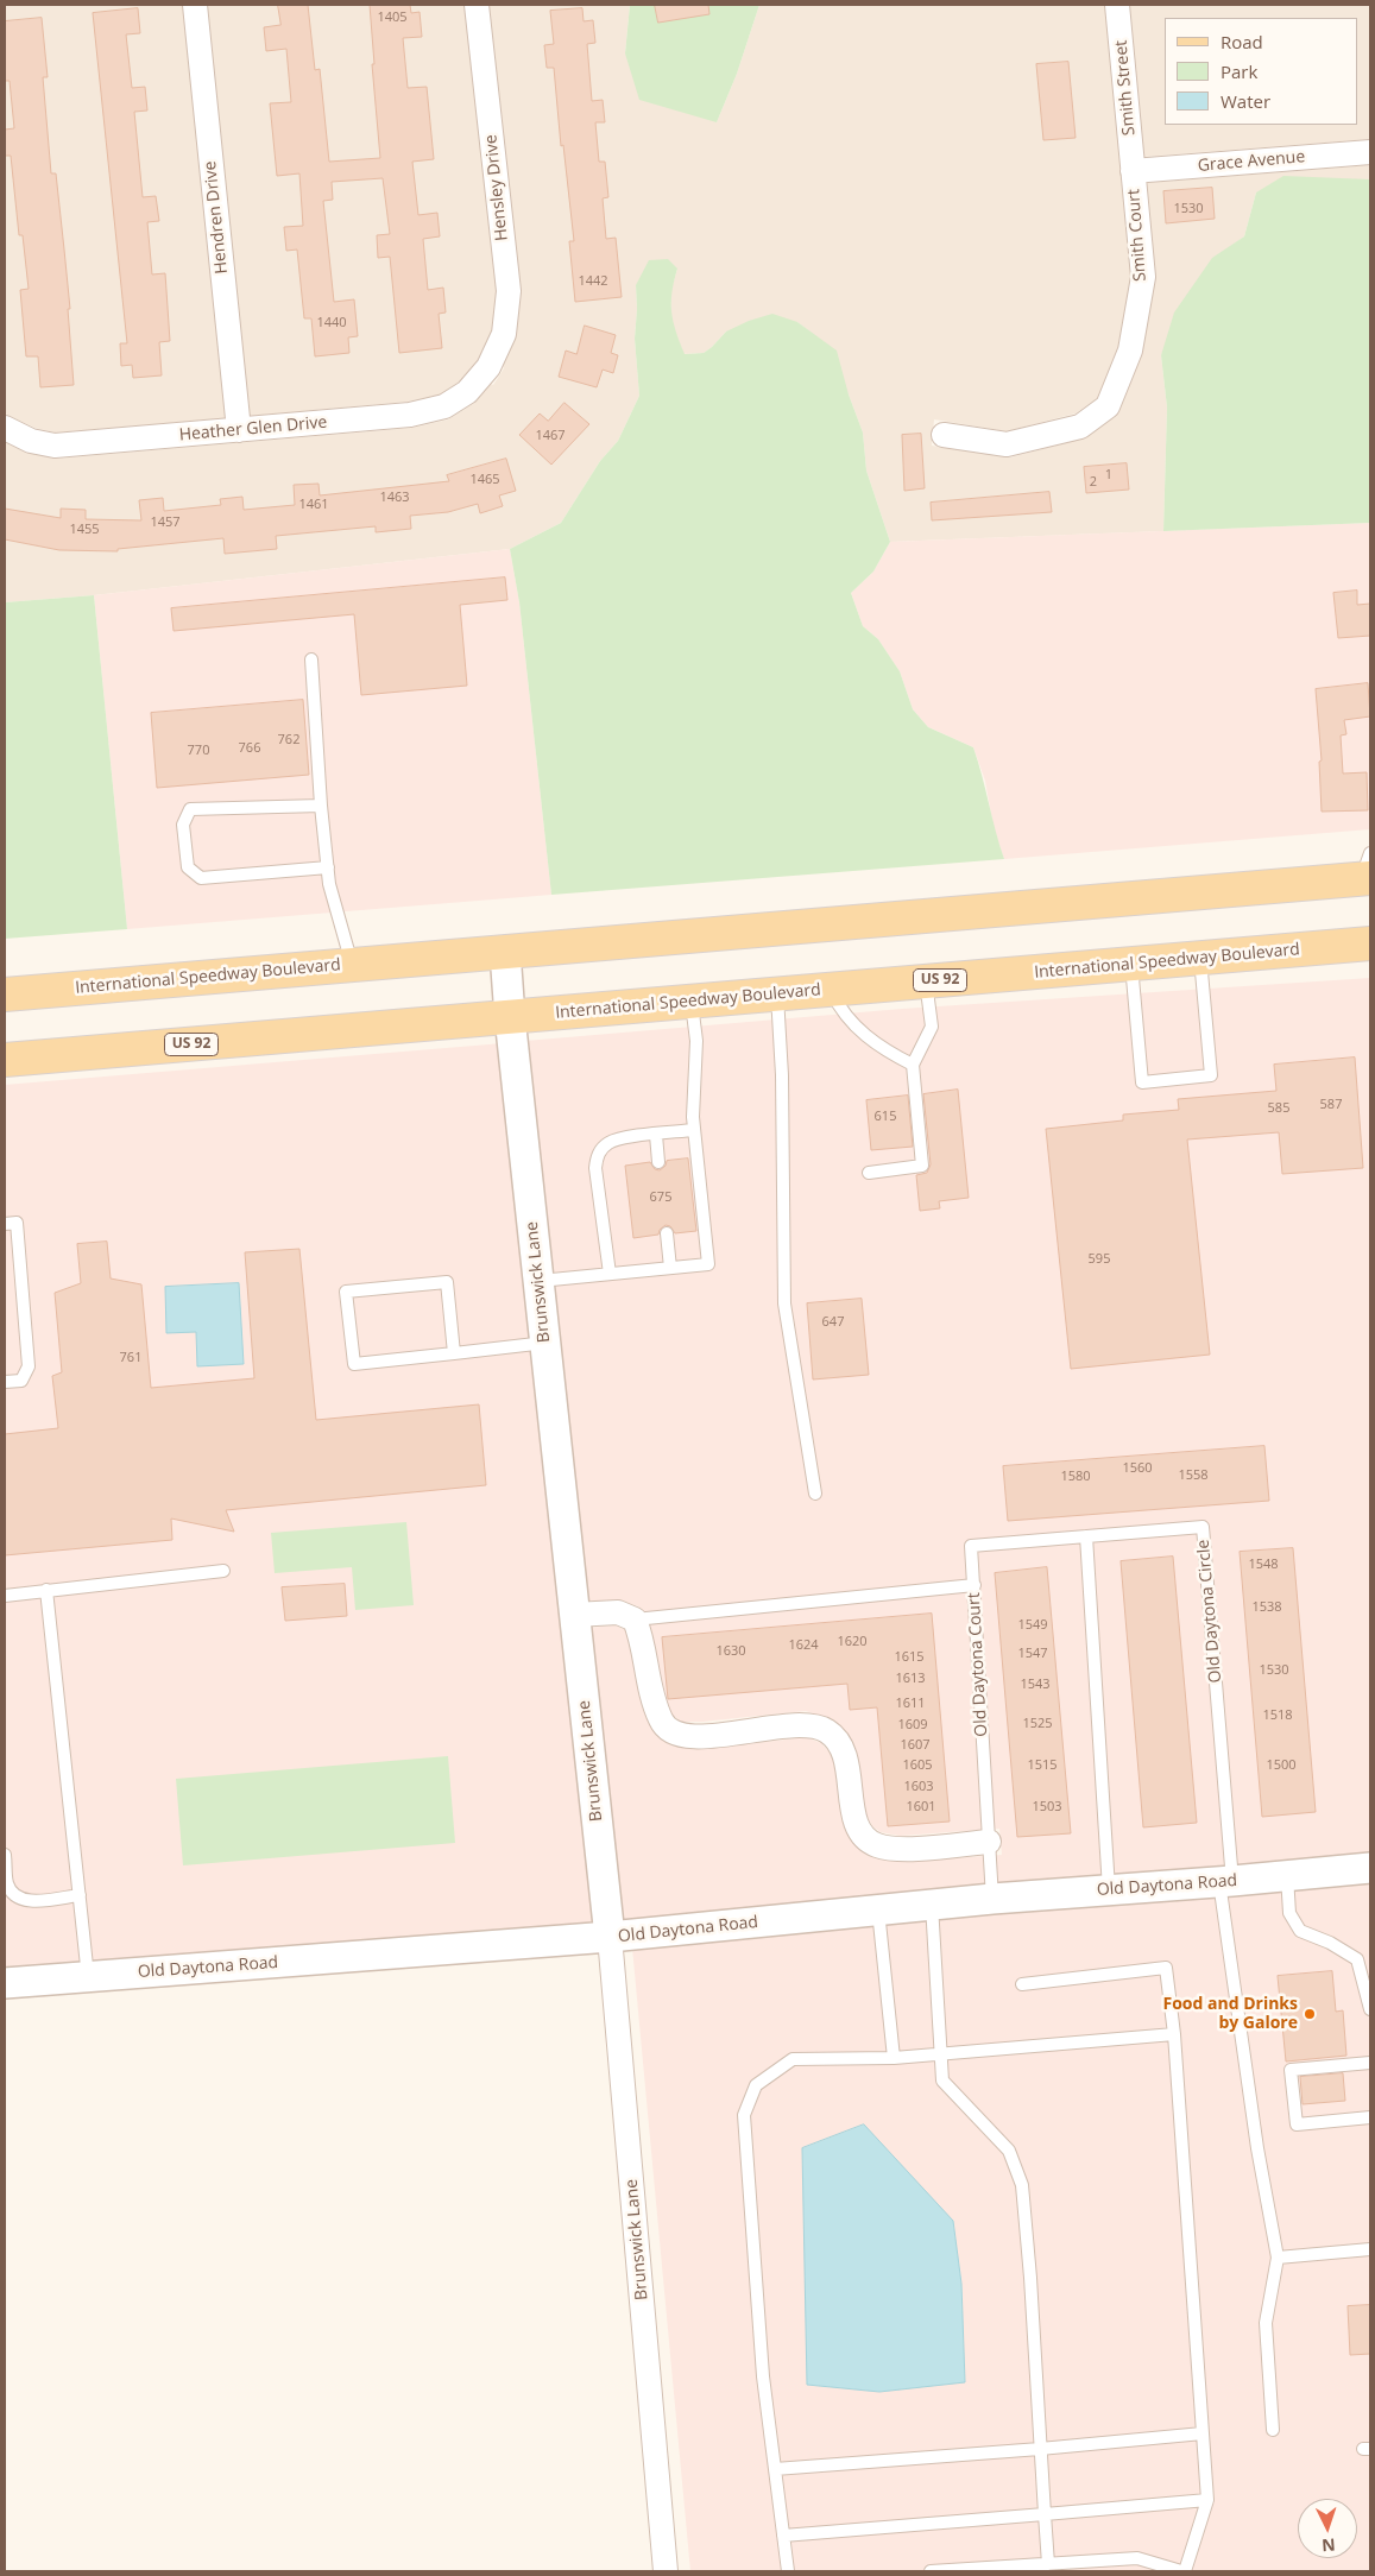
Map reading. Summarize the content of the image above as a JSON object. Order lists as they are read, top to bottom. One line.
{"streets":{"main road":["International Speedway Boulevard","US 92"],"street":["Smith Street","Grace Avenue","Hensley Drive","Hendren Drive","Smith Court","Heather Glen Drive","Brunswick Lane","Old Daytona Road"],"lane":["Old Daytona Circle","Old Daytona Court"]},"crossings":[["Smith Street","Grace Avenue"],["Smith Street","Smith Court"],["Grace Avenue","Smith Court"],["Hensley Drive","Heather Glen Drive"],["Hendren Drive","Heather Glen Drive"],["International Speedway Boulevard","Brunswick Lane"],["Brunswick Lane","Old Daytona Road"],["Old Daytona Circle","Old Daytona Court"],["Old Daytona Circle","Old Daytona Road"],["Old Daytona Court","Old Daytona Road"]],"places":["Food and Drinks by Galore"],"house_numbers":["1405","1530","1442","1440","1467","1","1465","2","1463","1461","1457","1455","762","766","770","587","585","615","675","595","647","761","1560","1558","1580","1548","1538","1549","1620","1624","1630","1547","1615","1530","1613","1543","1611","1518","1525","1609","1607","1605","1515","1500","1603","1601","1503"],"legend":["Road","Park","Water"],"north":"bottom"}
